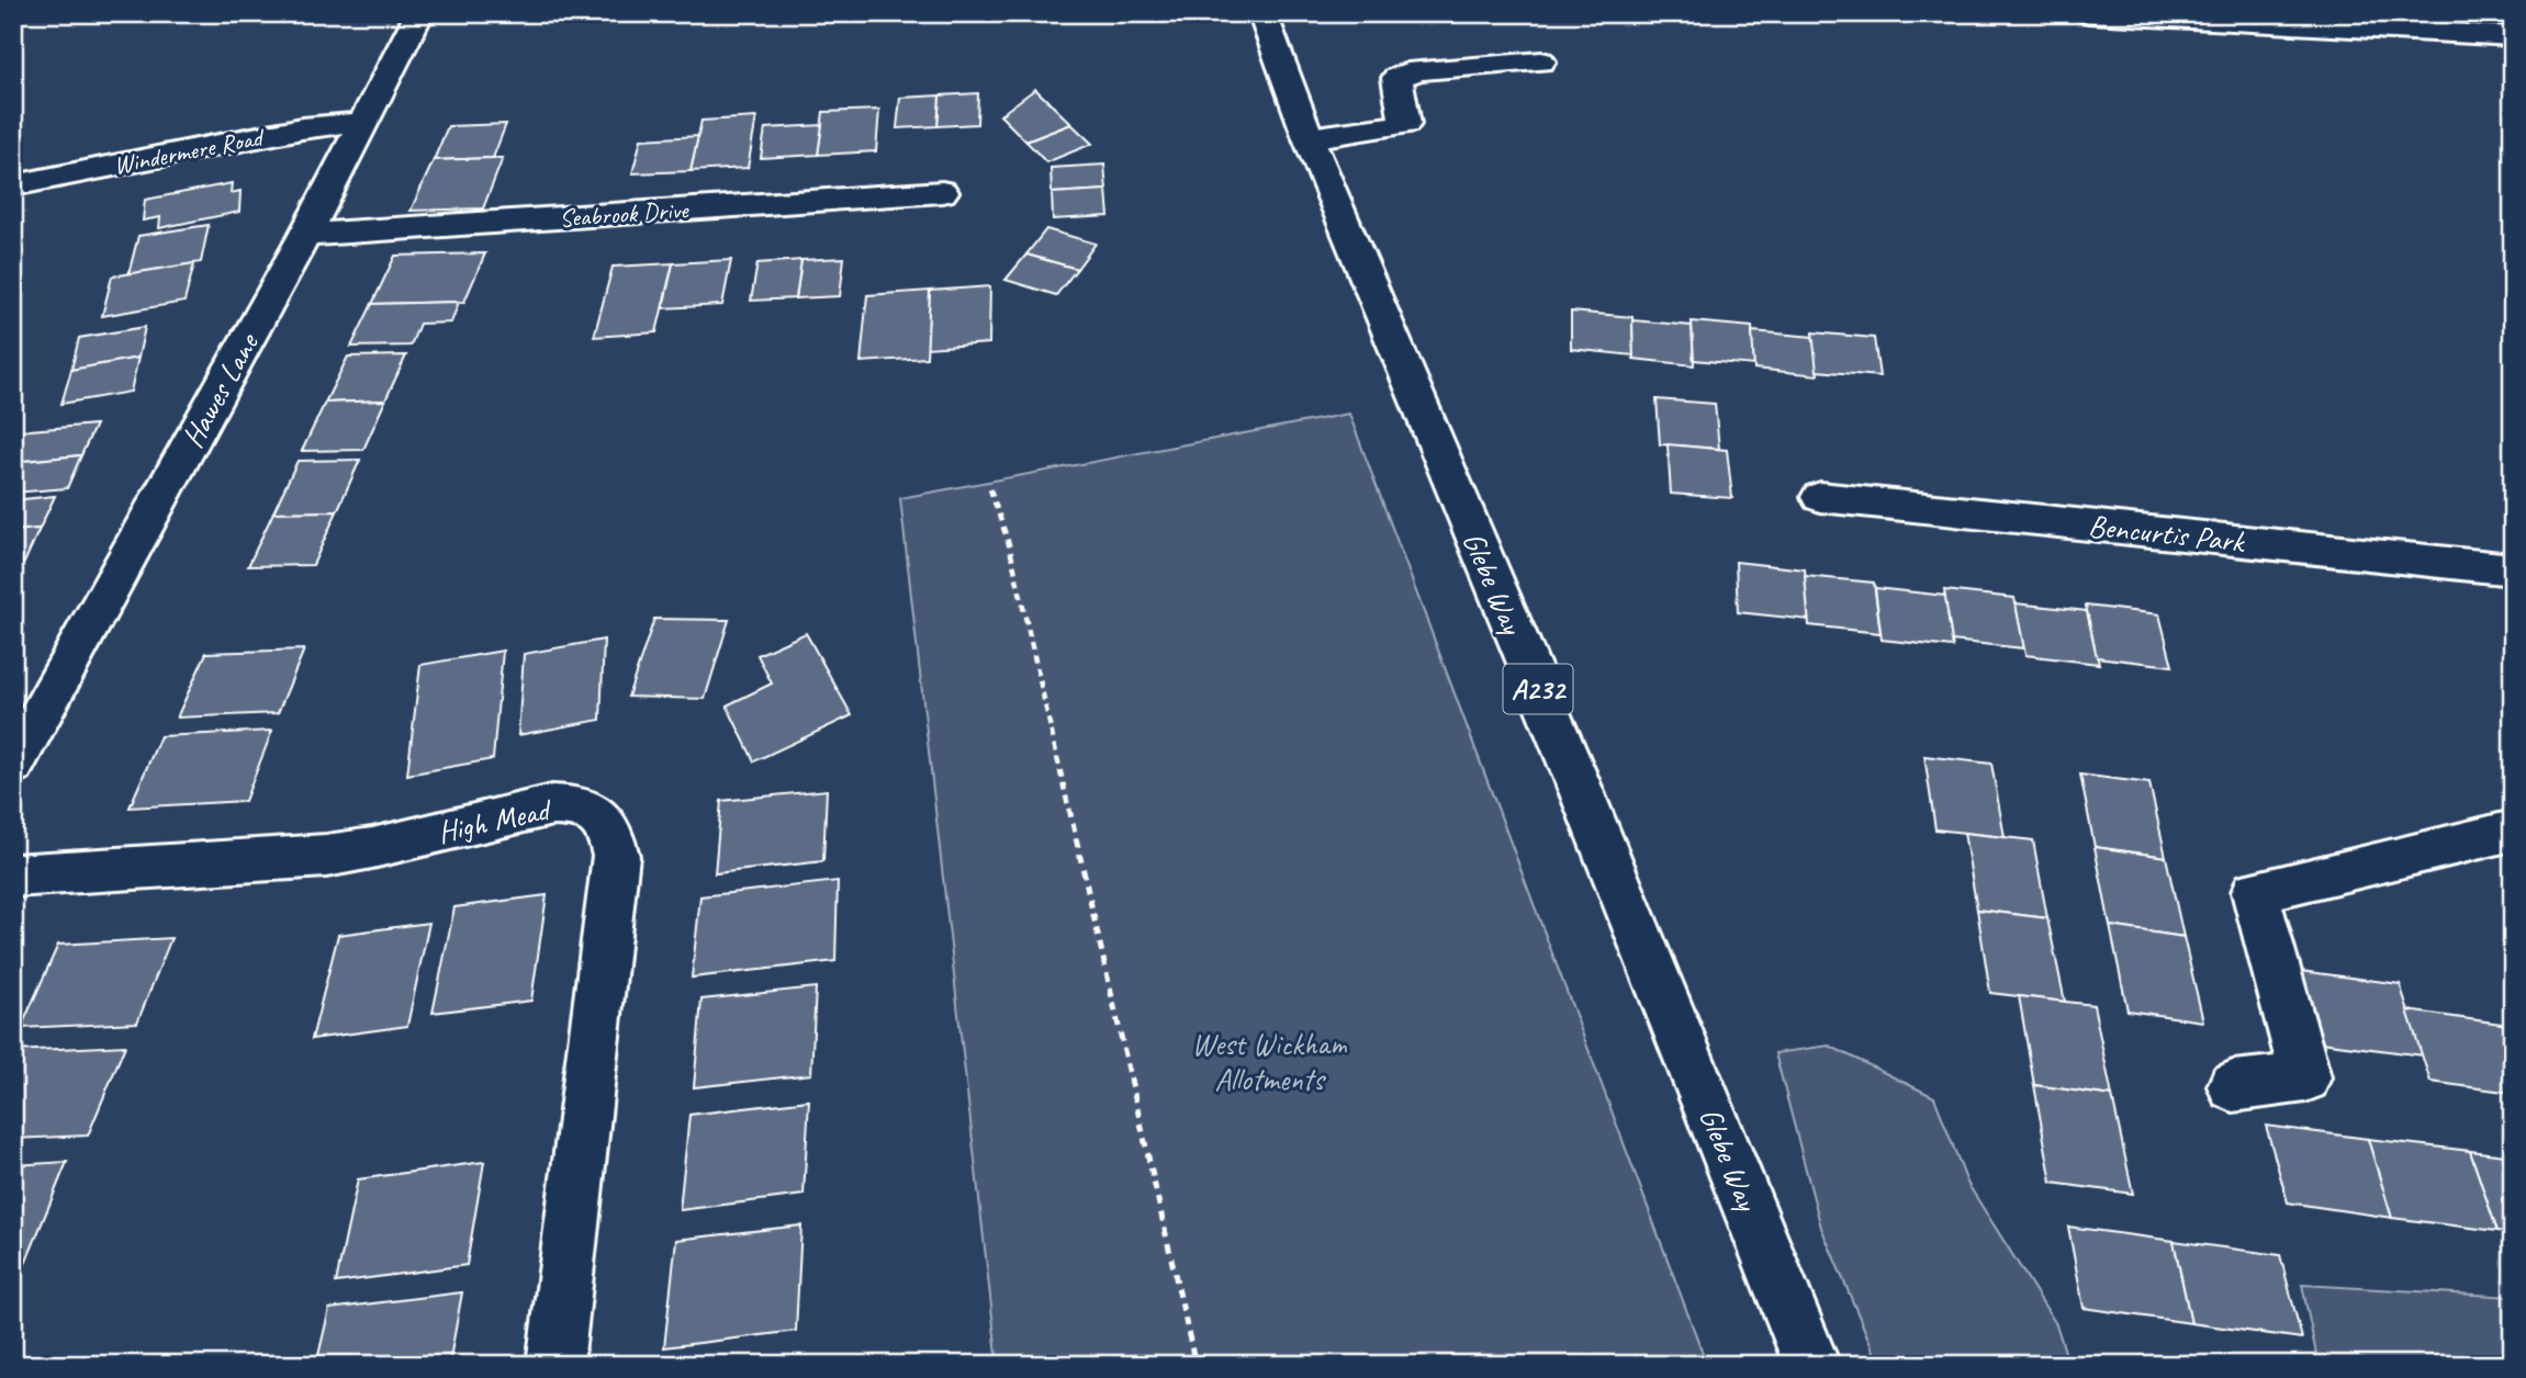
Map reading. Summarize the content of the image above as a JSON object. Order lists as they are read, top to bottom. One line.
{"streets":{"main road":["Windermere Road","Seabrook Drive","Hawes Lane","Bencurtis Park","Glebe Way","A232","High Mead"]},"crossings":[["Windermere Road","Hawes Lane"],["Seabrook Drive","Hawes Lane"]],"parks":["West Wickham Allotments"]}
